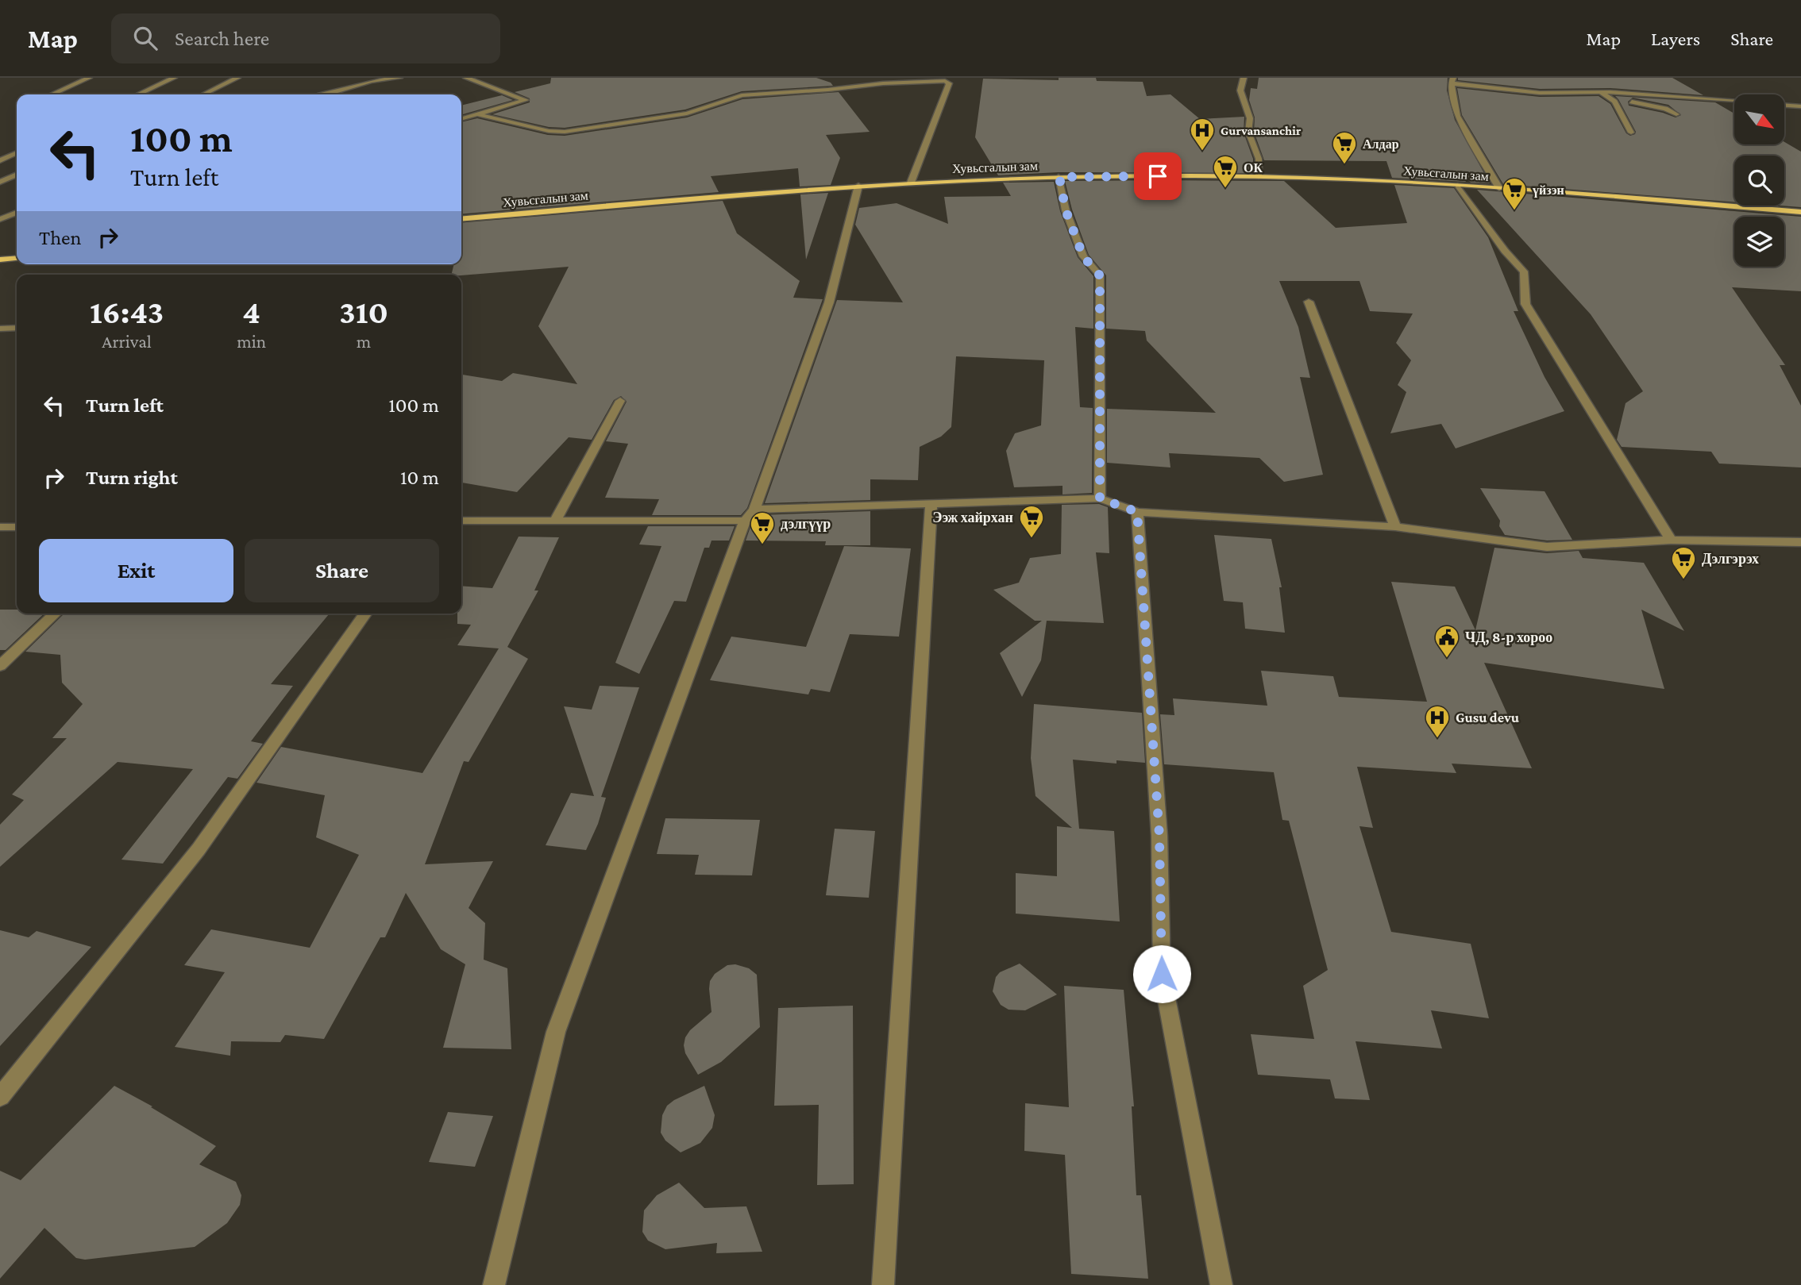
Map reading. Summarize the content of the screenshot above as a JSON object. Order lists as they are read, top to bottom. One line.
{"streets":{"main road":["Хувьсгалын зам"]},"places":{"hospital":["Gurvansanchir","Gusu devu"],"supermarket":["Алдар","ОК","үйзэн","Ээж хайрхан","дэлгүүр","Дэлгэрэх"],"public building":["ЧД, 8-р хороо"]},"north":"bottom right","page":{"header":"Map","search":"Search here","nav":["Map","Layers","Share"],"turn":["100 m","Turn left"],"then":"Then","eta":["16:43","Arrival","4","min","310","m"],"list":[{"name":"Turn left","value":"100 m"},{"name":"Turn right","value":"10 m"}],"buttons":["Exit","Share"]}}
